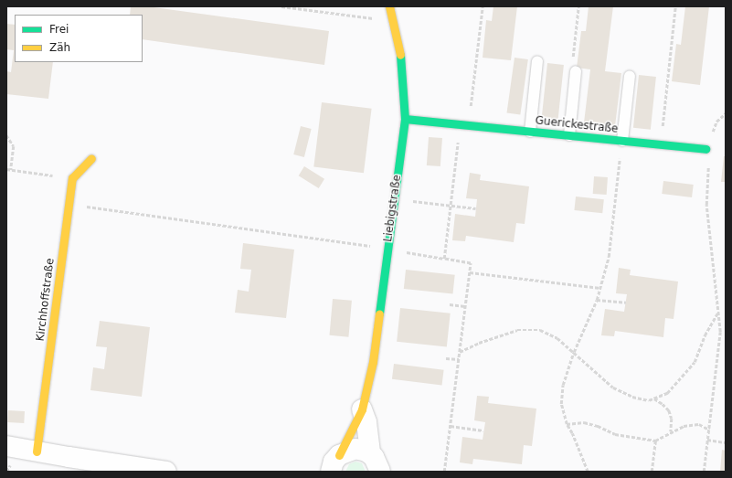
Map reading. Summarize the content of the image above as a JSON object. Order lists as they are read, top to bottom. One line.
{"streets":{"street":["Guerickestraße","Liebigstraße","Kirchhoffstraße"]},"crossings":[["Guerickestraße","Liebigstraße"]],"legend":["Frei","Zäh"]}
